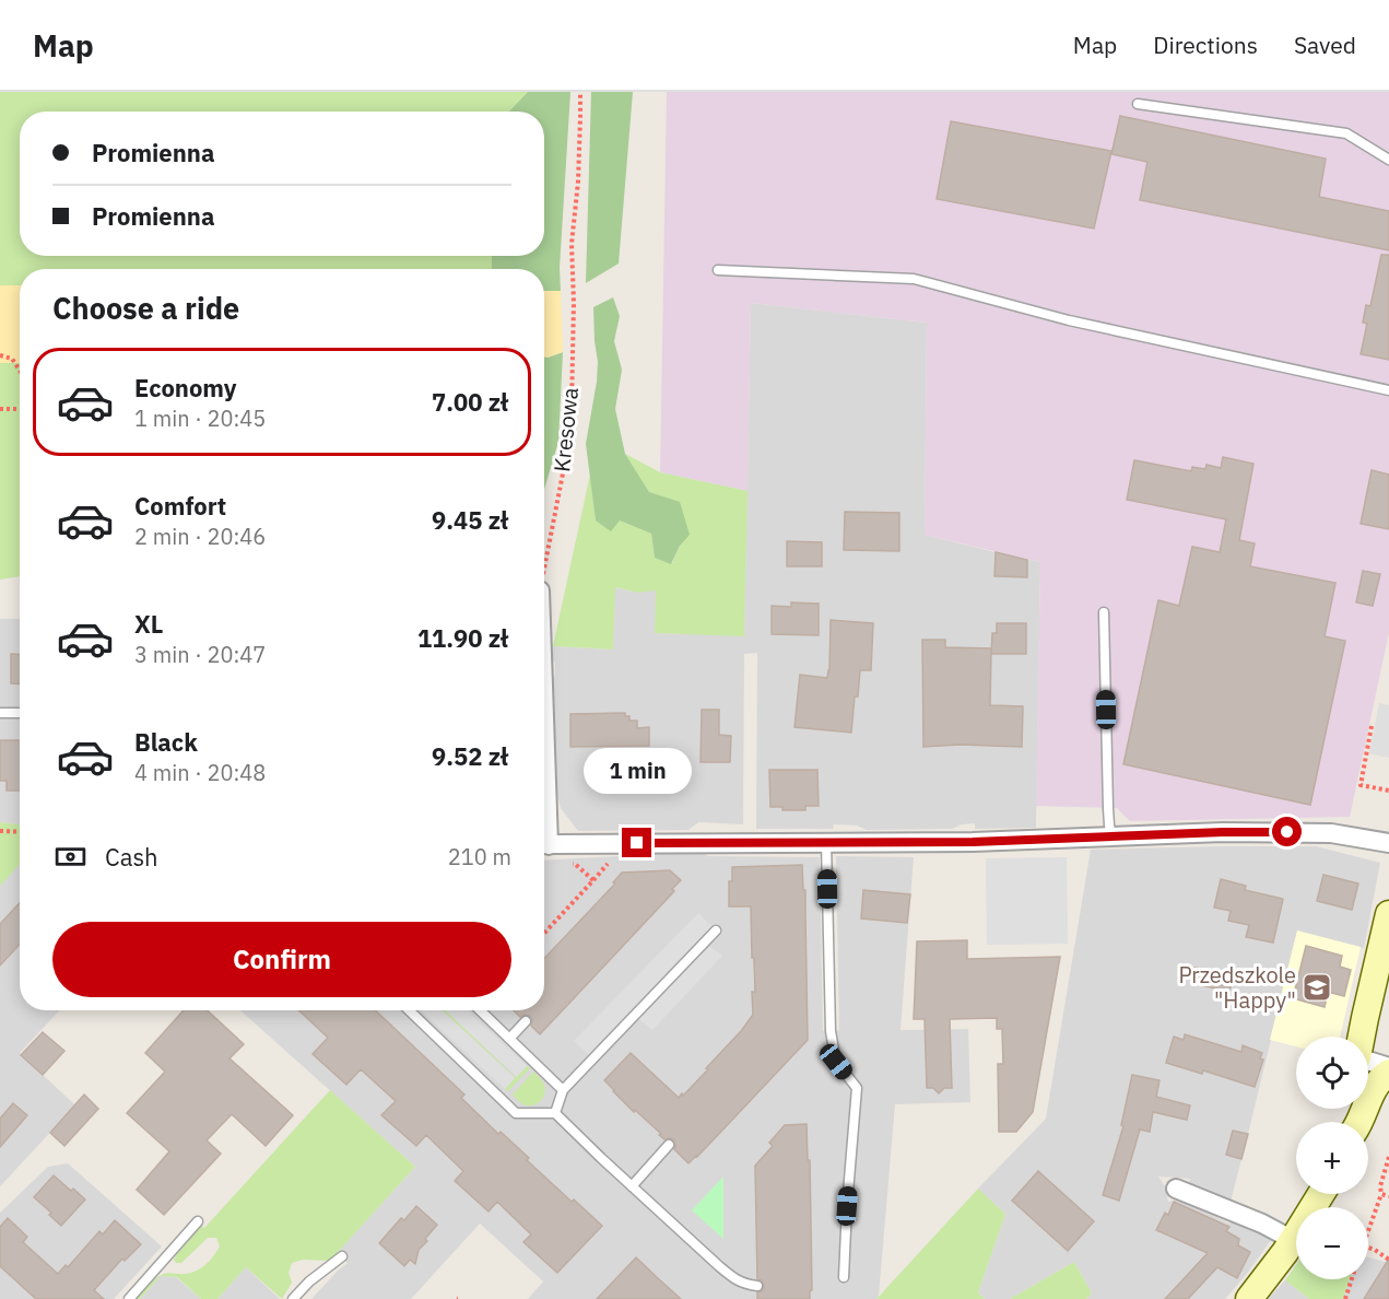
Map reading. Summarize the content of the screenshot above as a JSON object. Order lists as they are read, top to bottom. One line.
{"streets":{"path":["Kresowa"]},"places":{"school or university":["Przedszkole \"Happy\""]},"page":{"header":"Map","nav":["Map","Directions","Saved"],"banner":["Promienna","Promienna"],"heading":"Choose a ride","list":[{"name":"Economy","note":"1 min · 20:45","value":"7.00 zł"},{"name":"Comfort","note":"2 min · 20:46","value":"9.45 zł"},{"name":"XL","note":"3 min · 20:47","value":"11.90 zł"},{"name":"Black","note":"4 min · 20:48","value":"9.52 zł"}],"bubble":"1 min","pay":["Cash","210 m"],"buttons":"Confirm","map_buttons":["+","−"]}}
